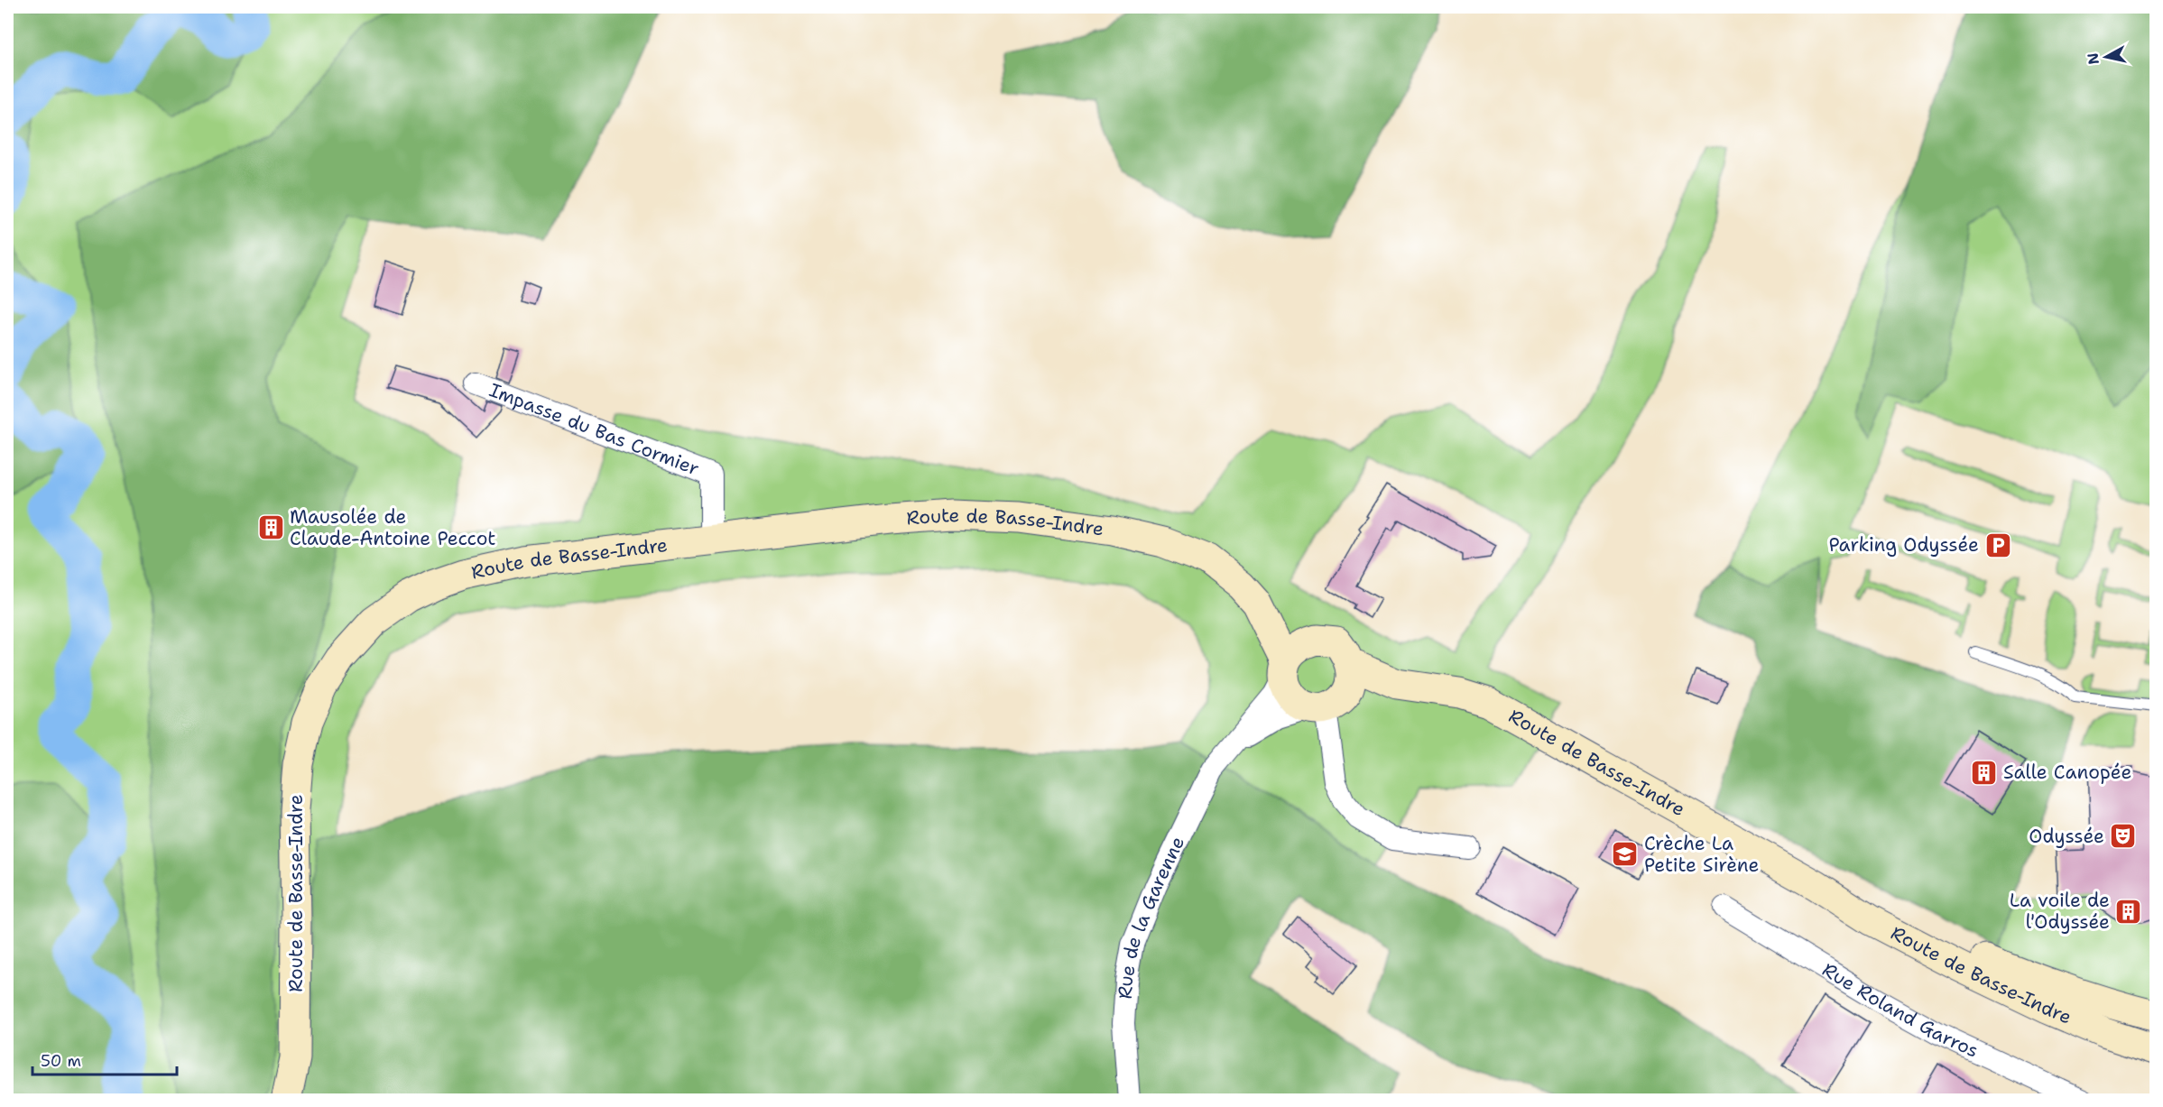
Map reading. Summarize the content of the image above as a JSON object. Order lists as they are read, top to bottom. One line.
{"streets":{"main road":["Route de Basse-Indre"],"street":["Impasse du Bas Cormier","Rue de la Garenne","Rue Roland Garros"]},"crossings":[["Impasse du Bas Cormier","Route de Basse-Indre"],["Route de Basse-Indre","Rue de la Garenne"]],"places":{"building":["Mausolée de Claude-Antoine Peccot","Salle Canopée","La voile de l'Odyssée"],"parking":["Parking Odyssée"],"theatre":["Odyssée"],"school or university":["Crèche La Petite Sirène"]},"scale_bar":"50 m","north":"left"}
